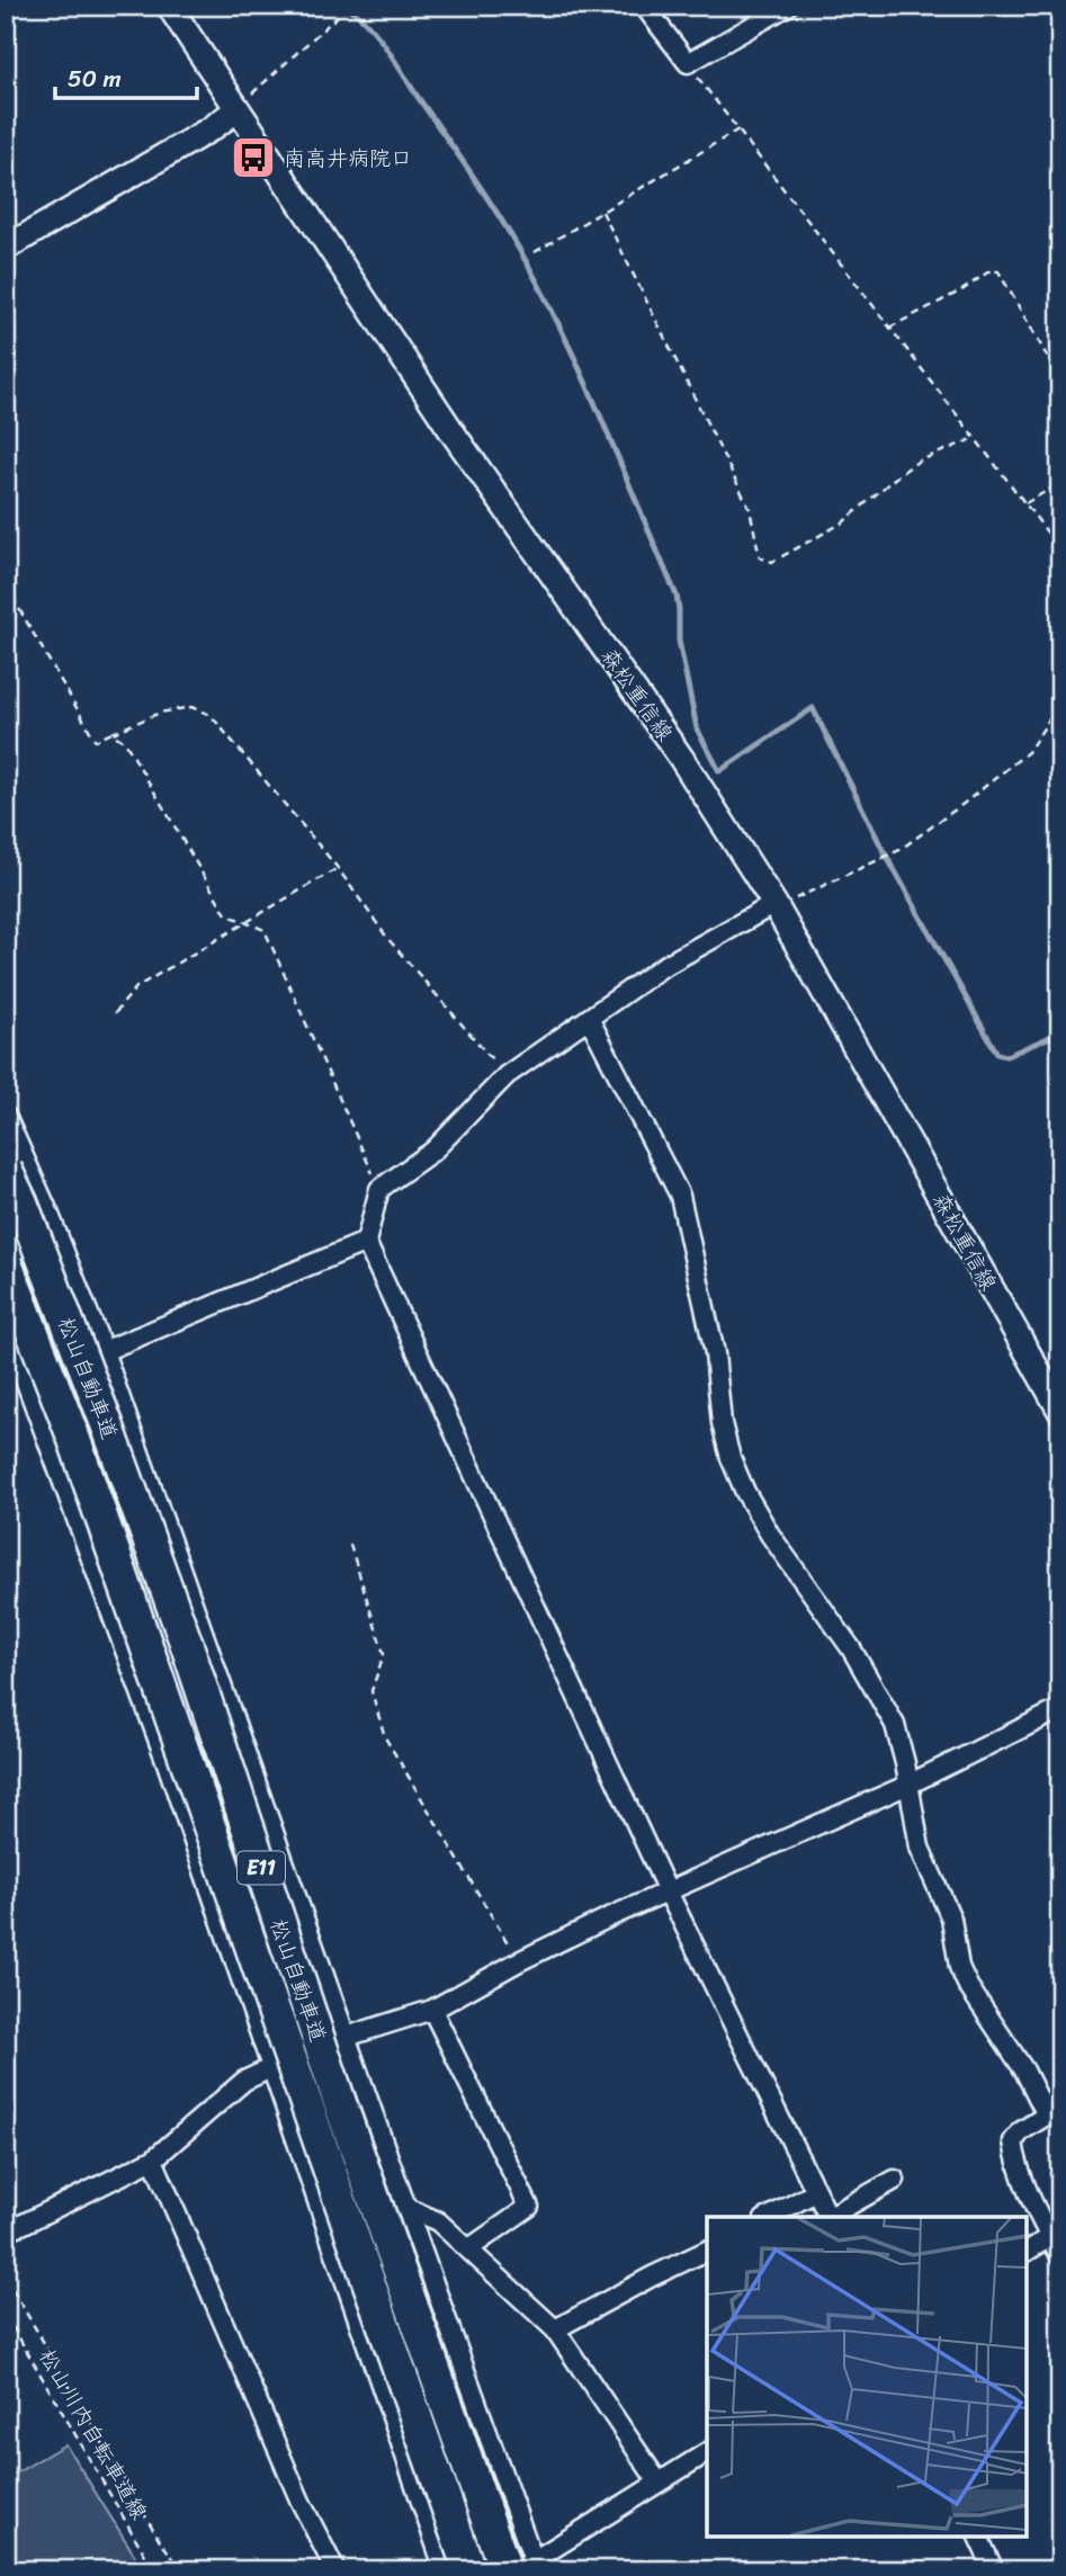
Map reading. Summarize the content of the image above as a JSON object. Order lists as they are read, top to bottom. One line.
{"streets":{"highway":["松山自動車道","E11"],"main road":["森松重信線"],"path":["松山川内自転車道線"]},"places":{"bus stop":["南高井病院口"]},"scale_bar":"50 m"}
